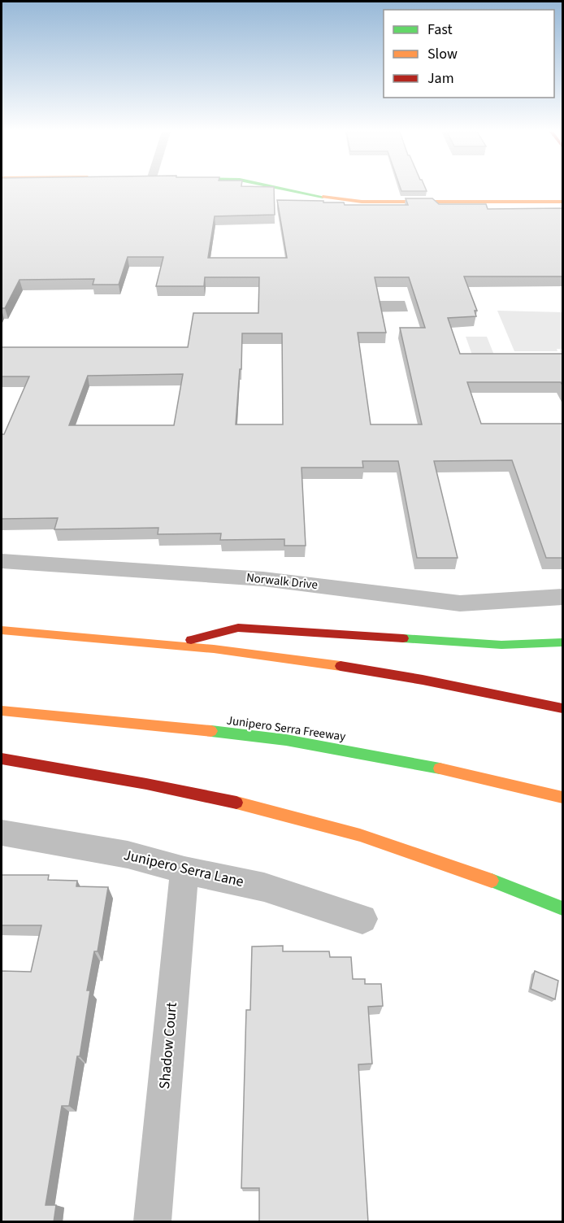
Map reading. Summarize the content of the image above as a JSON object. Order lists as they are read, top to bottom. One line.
{"streets":{"main road":["Junipero Serra Freeway"],"street":["Norwalk Drive","Junipero Serra Lane","Shadow Court"]},"crossings":[["Junipero Serra Lane","Shadow Court"]],"legend":["Fast","Slow","Jam"]}
